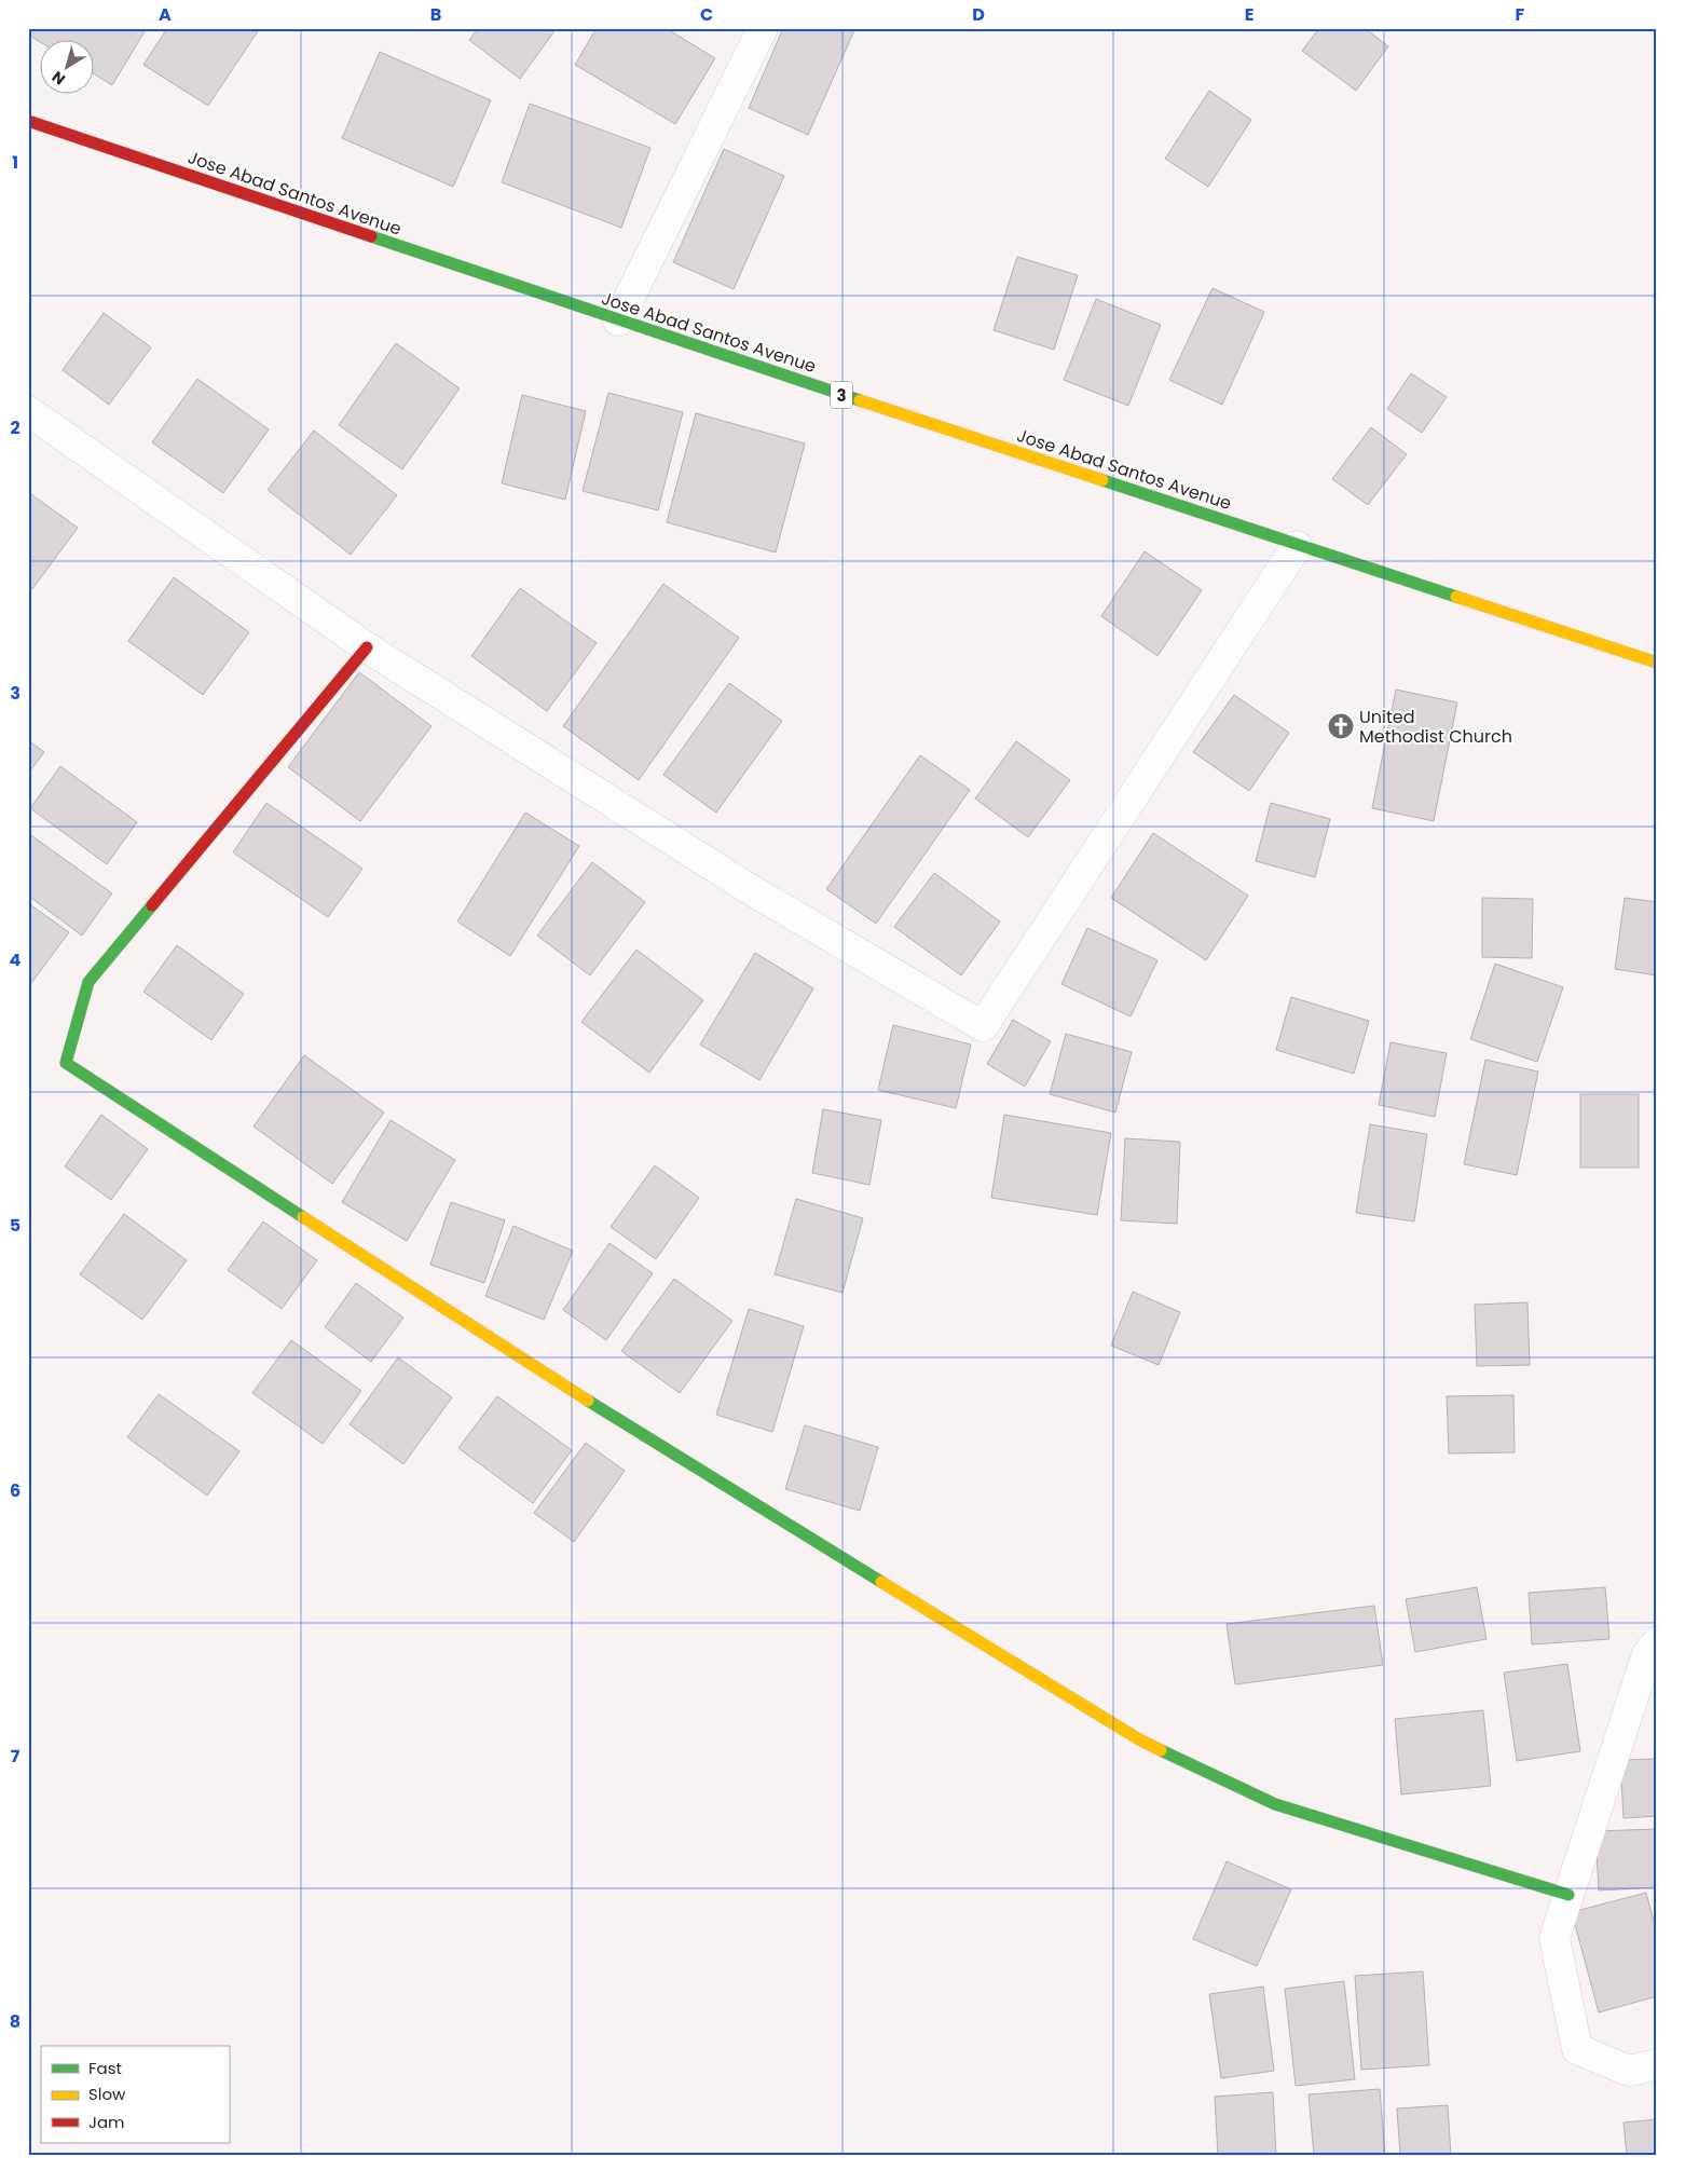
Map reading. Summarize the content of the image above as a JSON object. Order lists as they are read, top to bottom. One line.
{"streets":{"main road":["Jose Abad Santos Avenue","3"]},"places":{"church":["United Methodist Church"]},"legend":["Fast","Slow","Jam"],"north":"bottom left","grid":{"columns":["A","B","C","D","E","F"],"rows":["1","2","3","4","5","6","7","8"]}}
